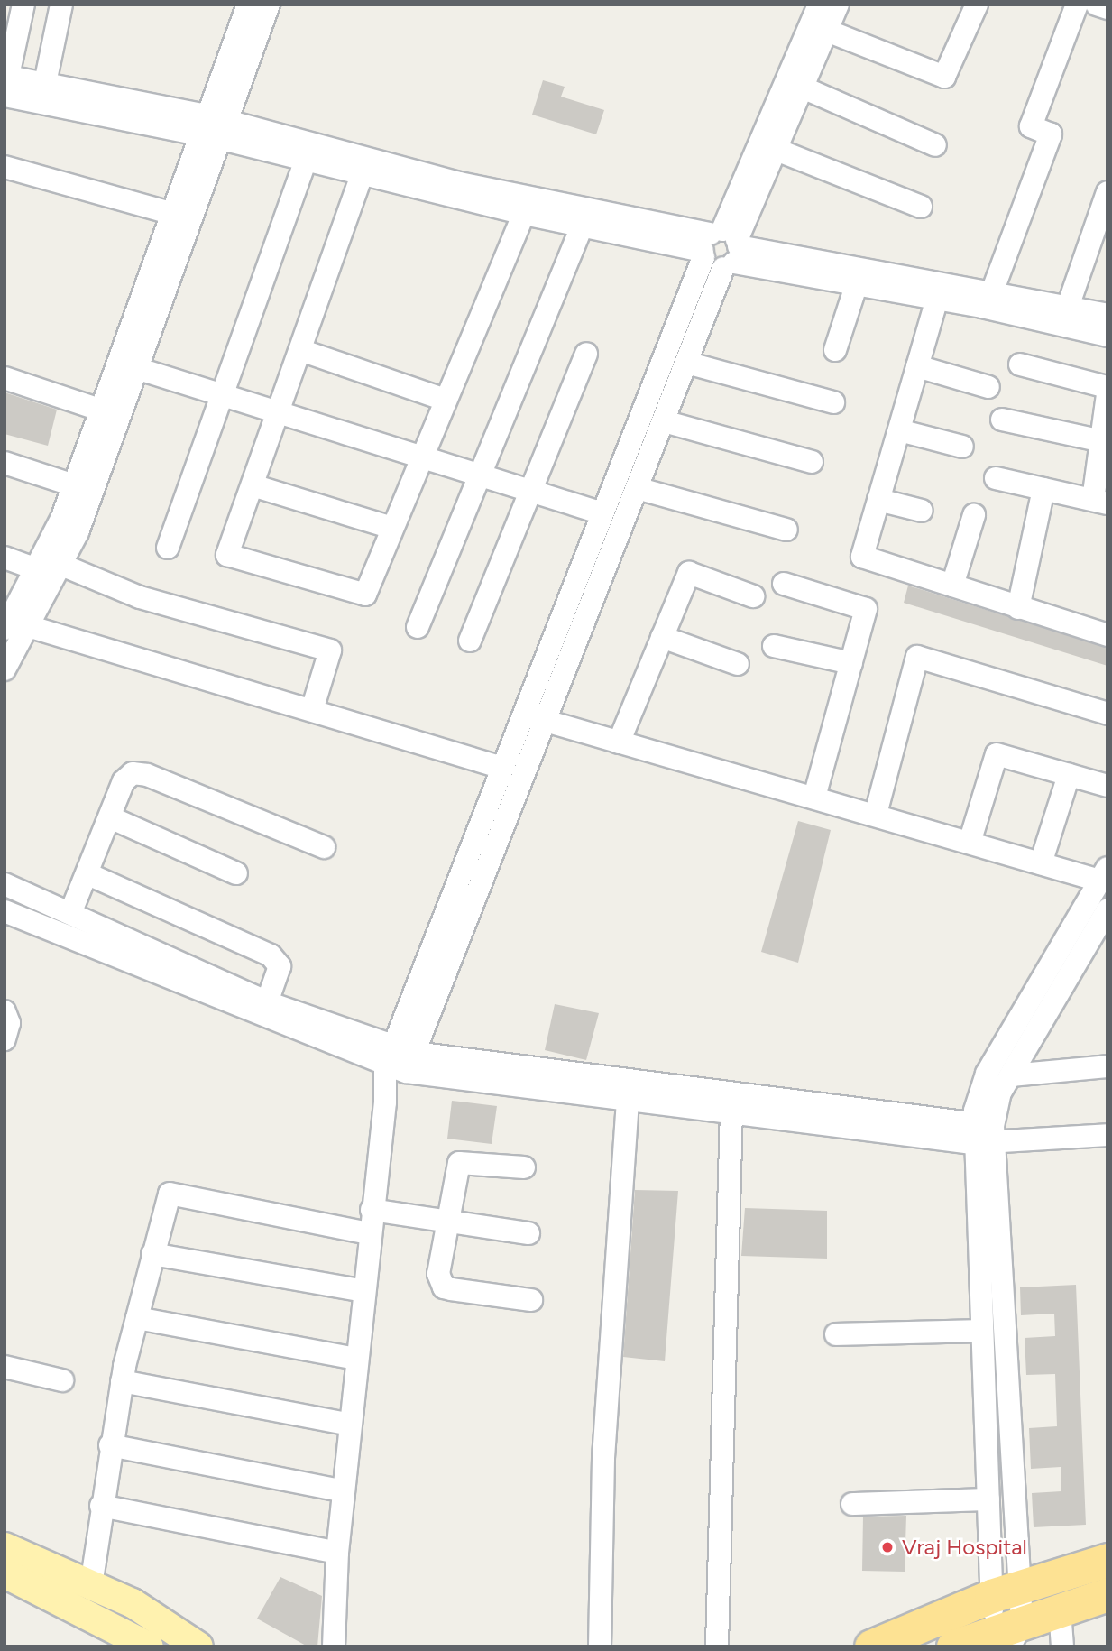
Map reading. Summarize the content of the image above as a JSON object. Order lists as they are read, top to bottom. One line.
{"places":["Vraj Hospital"]}
